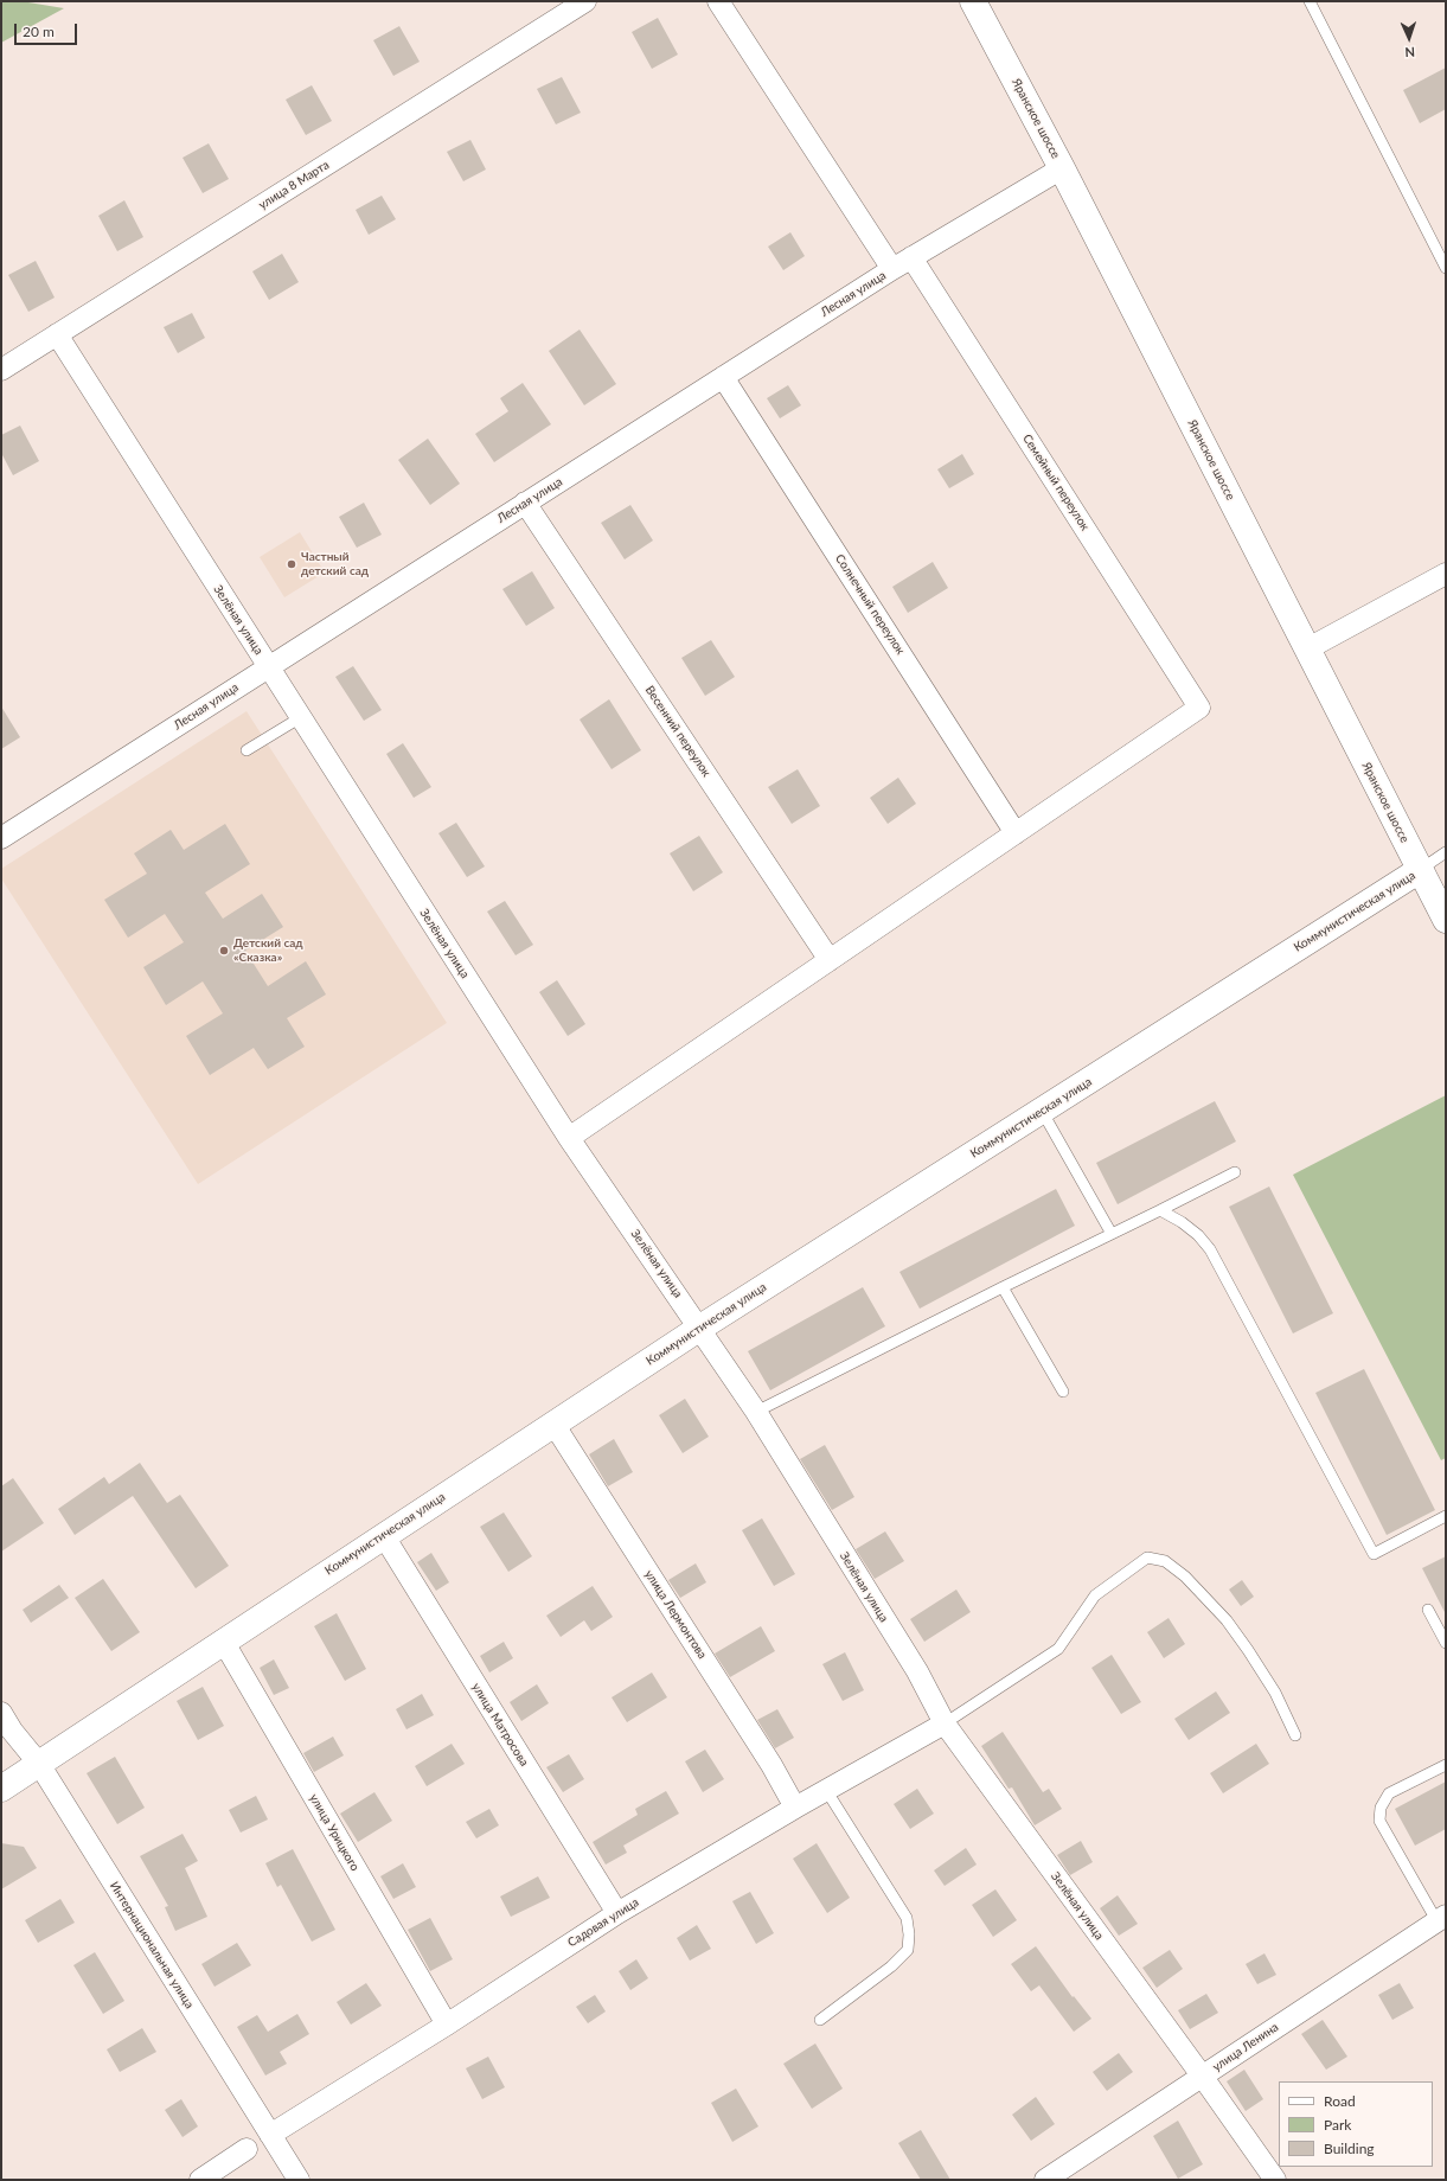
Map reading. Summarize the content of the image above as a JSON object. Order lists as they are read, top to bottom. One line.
{"streets":{"street":["Яранское шоссе","улица 8 Марта","Лесная улица","Семейный переулок","Солнечный переулок","Зелёная улица","Весенний переулок","Коммунистическая улица","улица Лермонтова","улица Матросова","улица Урицкого","Садовая улица","Интернациональная улица","улица Ленина"]},"crossings":[["Яранское шоссе","Лесная улица"],["Яранское шоссе","Коммунистическая улица"],["улица 8 Марта","Зелёная улица"],["Лесная улица","Семейный переулок"],["Лесная улица","Солнечный переулок"],["Лесная улица","Зелёная улица"],["Лесная улица","Весенний переулок"],["Семейный переулок","Солнечный переулок"],["Зелёная улица","Коммунистическая улица"],["Зелёная улица","Садовая улица"],["Зелёная улица","улица Ленина"],["Коммунистическая улица","улица Лермонтова"],["Коммунистическая улица","улица Матросова"],["Коммунистическая улица","улица Урицкого"],["Коммунистическая улица","Интернациональная улица"],["улица Лермонтова","Садовая улица"],["улица Матросова","Садовая улица"],["улица Урицкого","Садовая улица"],["Садовая улица","Интернациональная улица"]],"places":["Частный детский сад","Детский сад «Сказка»"],"legend":["Road","Park","Building"],"scale_bar":"20 m","north":"bottom"}
